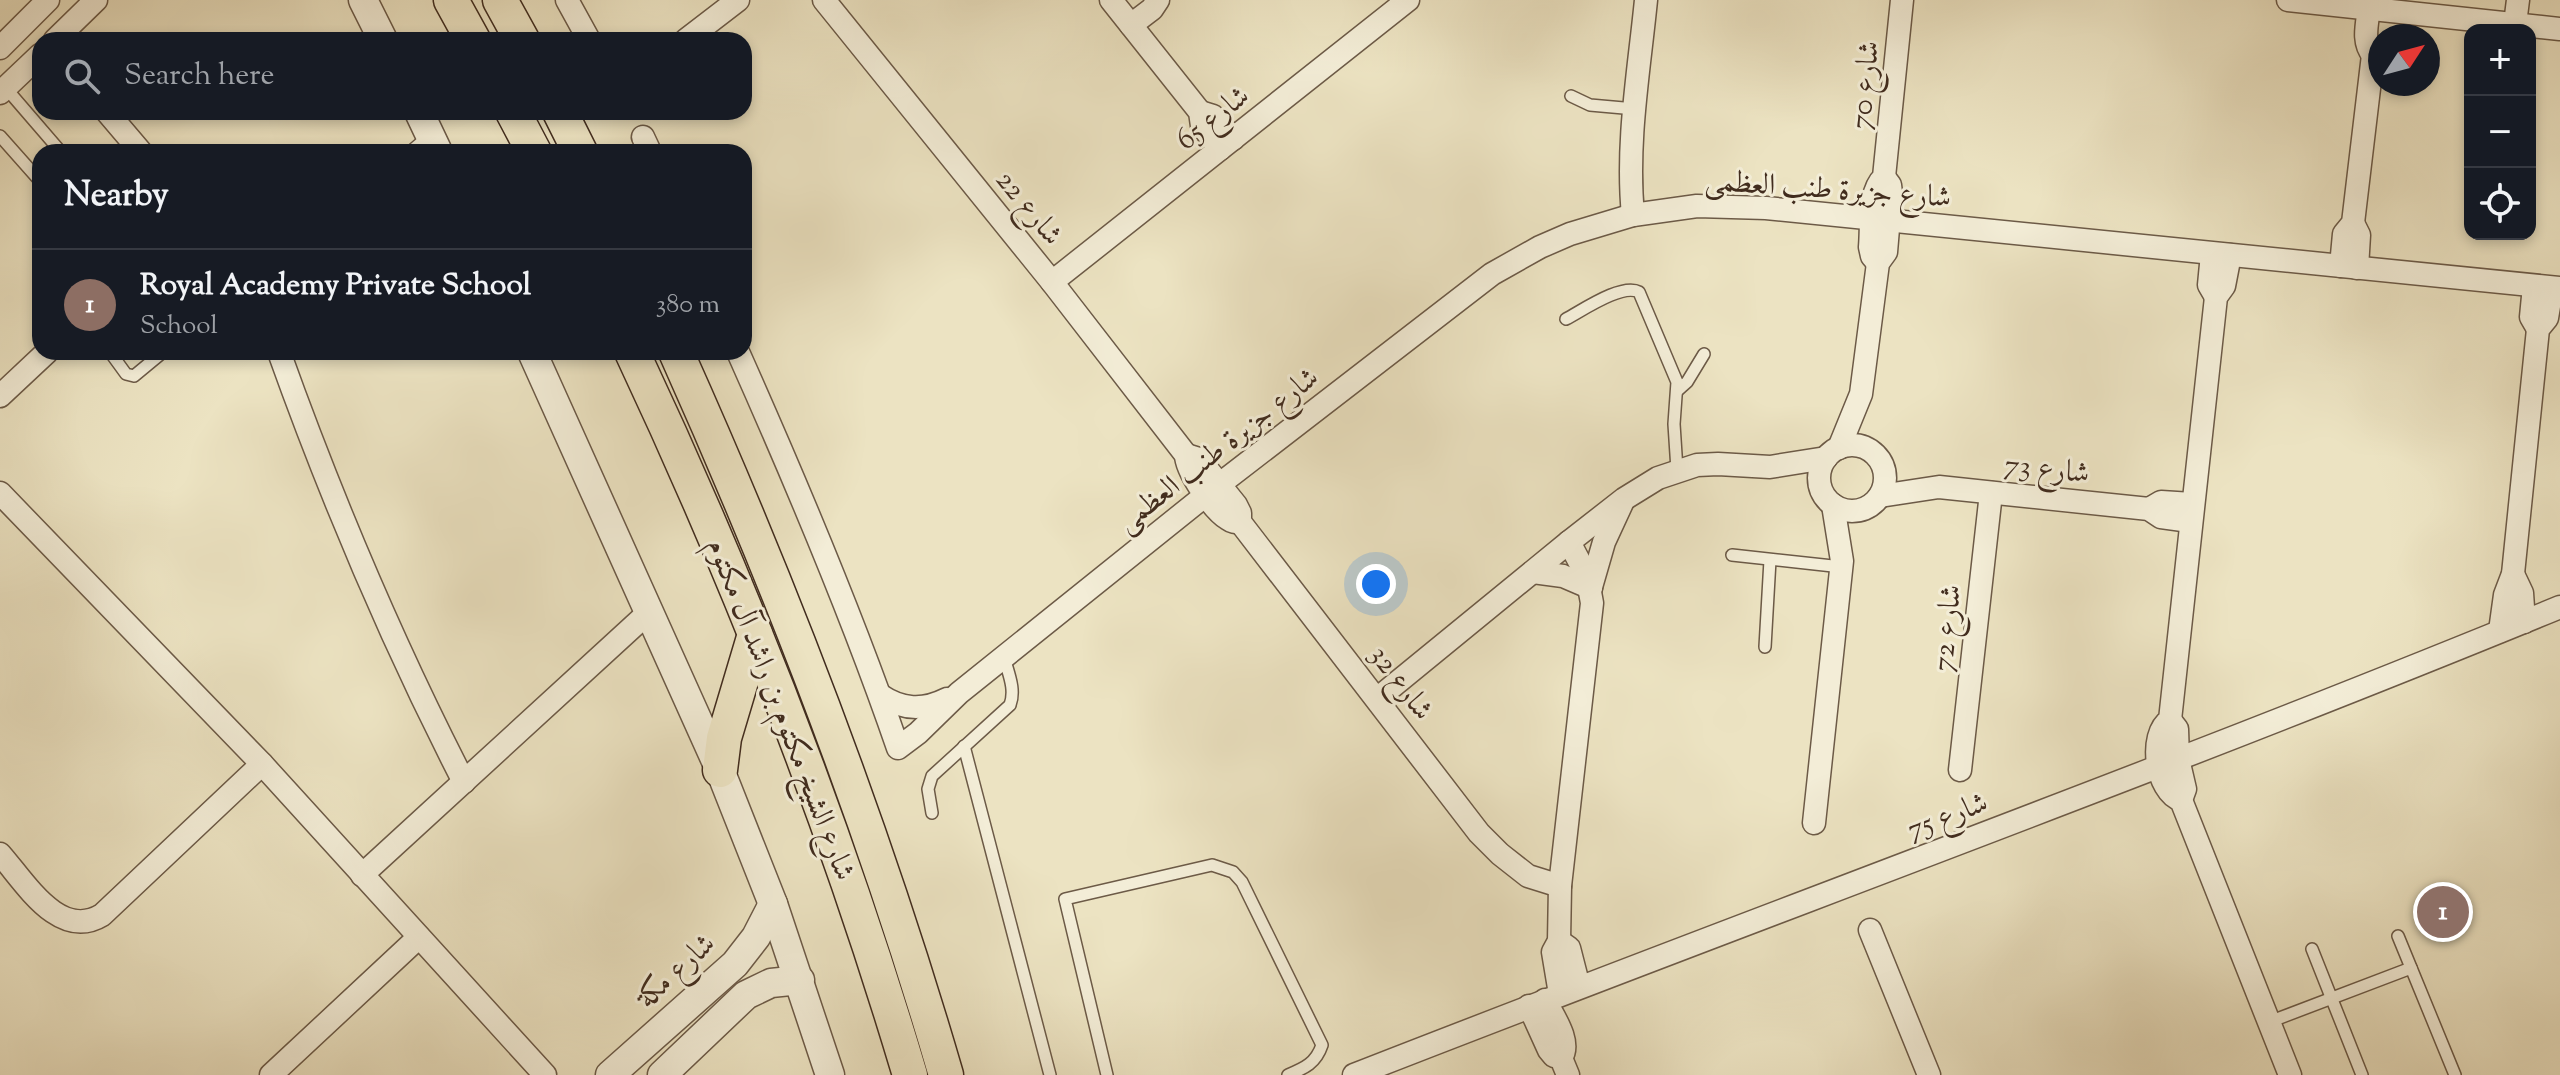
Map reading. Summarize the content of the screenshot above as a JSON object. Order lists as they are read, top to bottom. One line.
{"streets":{"main road":["شارع الشيخ مكتوم بن راشد آل مكتوم"],"street":["شارع 70","شارع 65","شارع جزيرة طنب العظمى","شارع 22","شارع 73","شارع 72","شارع 32","شارع 75","شارع مكة"]},"crossings":[["شارع 70","شارع جزيرة طنب العظمى"],["شارع 70","شارع 73"],["شارع 65","شارع 22"],["شارع جزيرة طنب العظمى","شارع 22"],["شارع جزيرة طنب العظمى","شارع 32"],["شارع 22","شارع 32"],["شارع 73","شارع 72"]],"north":"top right","page":{"map_buttons":["+","−"],"search":"Search here","heading":"Nearby","list":[{"mark":"1","name":"Royal Academy Private School","note":"School","value":"380 m"}],"pins":"1"}}
